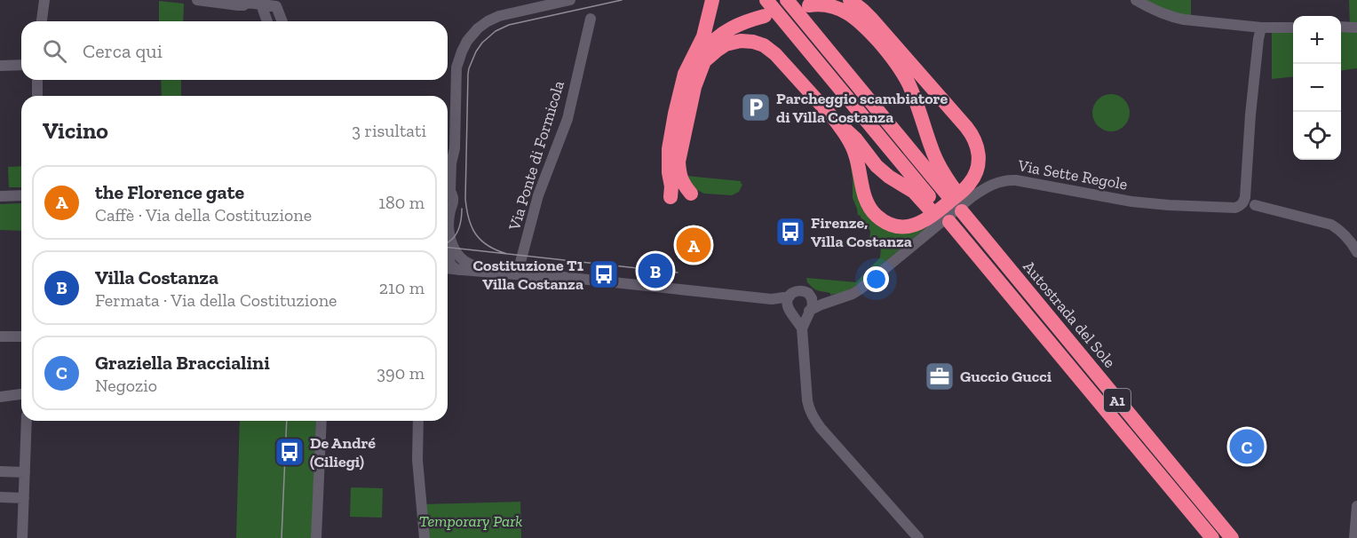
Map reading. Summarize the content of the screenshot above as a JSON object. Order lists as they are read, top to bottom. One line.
{"streets":{"highway":["Autostrada del Sole","A1"],"street":["Via Ponte di Formicola","Via Sette Regole"]},"crossings":[["Via Sette Regole","Autostrada del Sole"]],"parks":["Temporary Park"],"places":{"parking":["Parcheggio scambiatore di Villa Costanza"],"bus stop":["Firenze, Villa Costanza","Costituzione T1 Villa Costanza","De André (Ciliegi)"],"office":["Guccio Gucci"]},"page":{"map_buttons":["+","−"],"search":"Cerca qui","heading":["Vicino","3 risultati"],"list":[{"mark":"A","name":"the Florence gate","note":"Caffè · Via della Costituzione","value":"180 m"},{"mark":"B","name":"Villa Costanza","note":"Fermata · Via della Costituzione","value":"210 m"},{"mark":"C","name":"Graziella Braccialini","note":"Negozio","value":"390 m"}],"pins":["A","B","C"]}}
